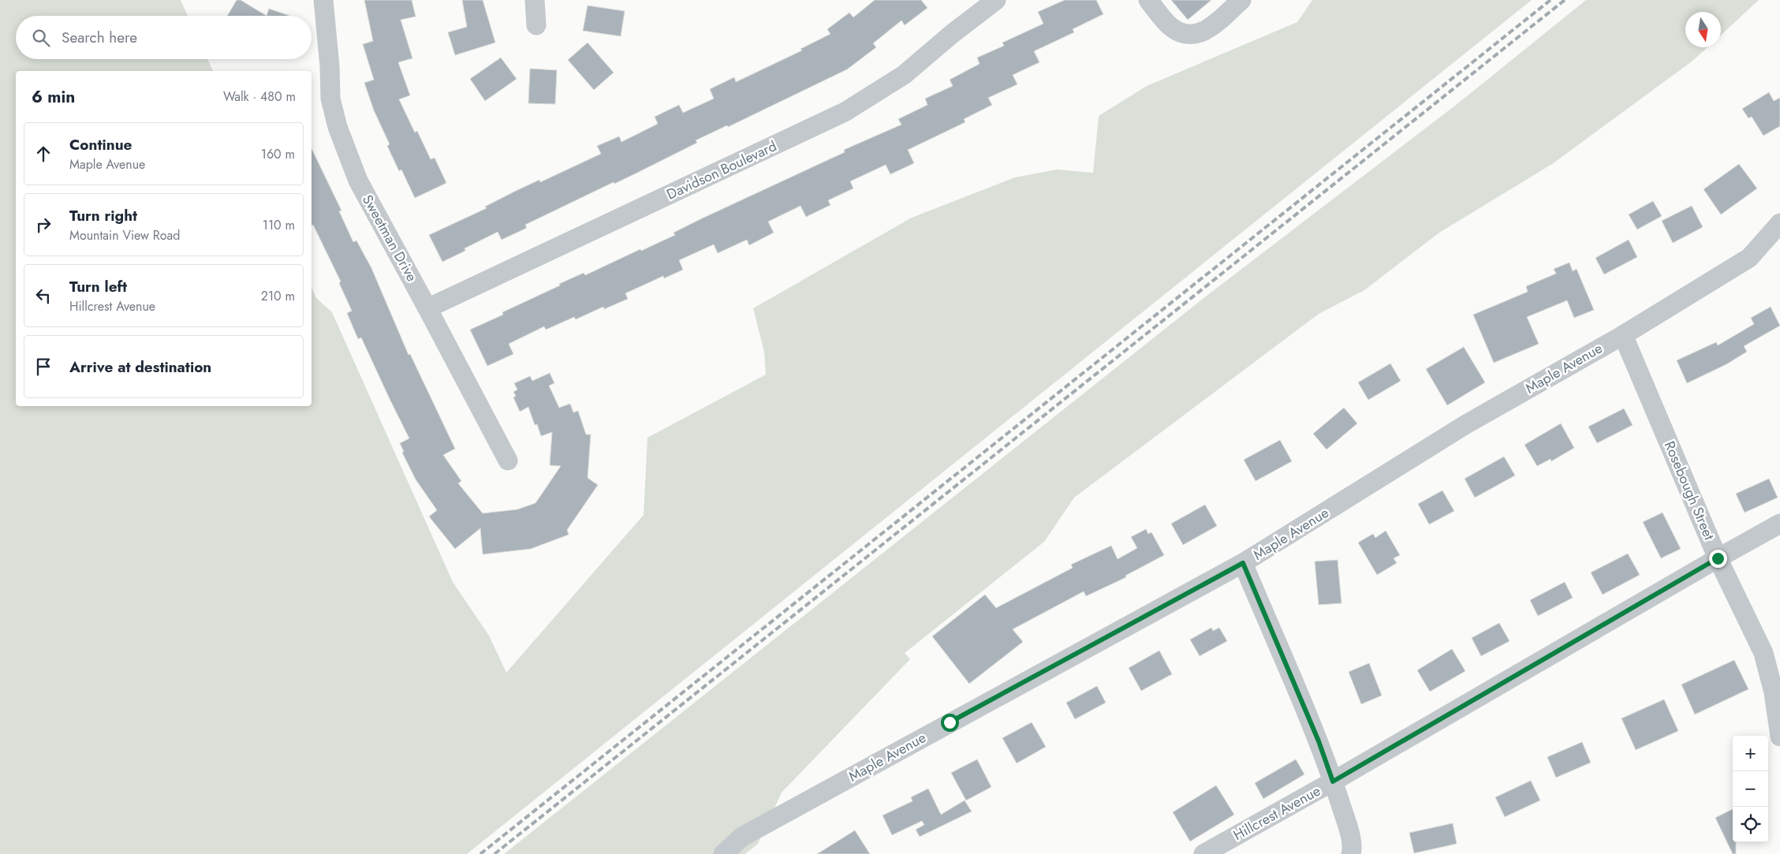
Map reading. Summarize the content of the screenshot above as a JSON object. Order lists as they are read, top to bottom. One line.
{"streets":{"street":["Davidson Boulevard","Sweetman Drive","Maple Avenue","Rosebough Street","Hillcrest Avenue"]},"crossings":[["Davidson Boulevard","Sweetman Drive"],["Maple Avenue","Rosebough Street"],["Rosebough Street","Hillcrest Avenue"]],"north":"bottom","page":{"search":"Search here","heading":["6 min","Walk · 480 m"],"list":[["Continue","Maple Avenue","160 m"],["Turn right","Mountain View Road","110 m"],["Turn left","Hillcrest Avenue","210 m"],"Arrive at destination"],"map_buttons":["+","−"]}}
